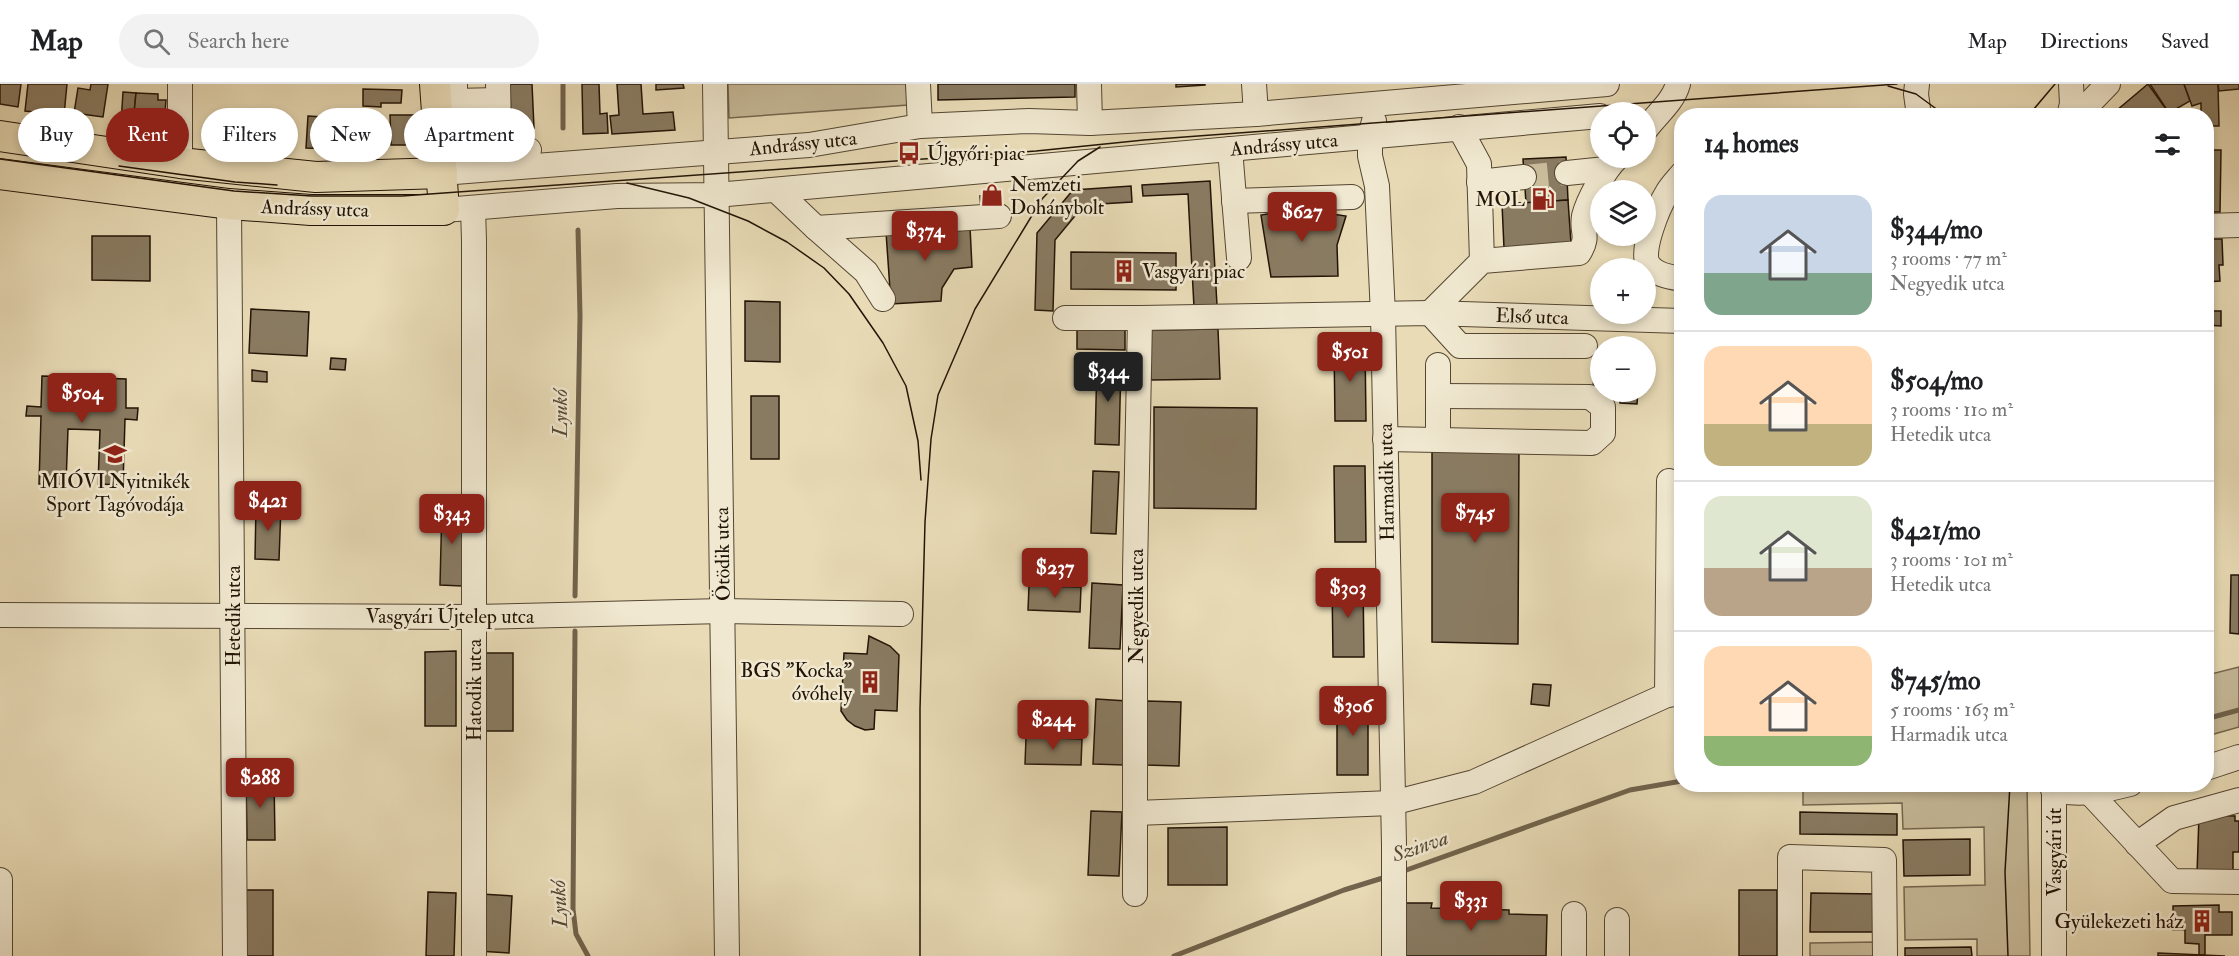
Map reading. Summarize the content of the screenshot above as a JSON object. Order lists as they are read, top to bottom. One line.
{"streets":{"main road":["Andrássy utca"],"street":["Első utca","Harmadik utca","Ötödik utca","Negyedik utca","Hetedik utca","Vasgyári Újtelep utca","Hatodik utca","Vasgyári út"]},"crossings":[["Andrássy utca","Harmadik utca"],["Andrássy utca","Ötödik utca"],["Andrássy utca","Hetedik utca"],["Andrássy utca","Hatodik utca"],["Első utca","Harmadik utca"],["Első utca","Negyedik utca"],["Ötödik utca","Vasgyári Újtelep utca"],["Hetedik utca","Vasgyári Újtelep utca"],["Vasgyári Újtelep utca","Hatodik utca"]],"water":["Lyukó","Szinva"],"places":{"bus stop":["Újgyőri piac"],"shop":["Nemzeti Dohánybolt"],"fuel station":["MOL"],"building":["Vasgyári piac","BGS \"Kocka\" óvóhely","Gyülekezeti ház"],"school or university":["MIÓVI Nyitnikék Sport Tagóvodája"]},"page":{"header":"Map","search":"Search here","nav":["Map","Directions","Saved"],"map_buttons":["+","−"],"chip":["Buy","Rent","Filters","New","Apartment"],"heading":"14 homes","list":[{"name":"$344/mo","note":"3 rooms · 77 m² · Negyedik utca"},{"name":"$504/mo","note":"3 rooms · 110 m² · Hetedik utca"},{"name":"$421/mo","note":"3 rooms · 101 m² · Hetedik utca"},{"name":"$745/mo","note":"5 rooms · 163 m² · Harmadik utca"}],"price":["$627","$374","$501","$344","$504","$421","$745","$343","$237","$303","$306","$244","$288","$331"]}}
